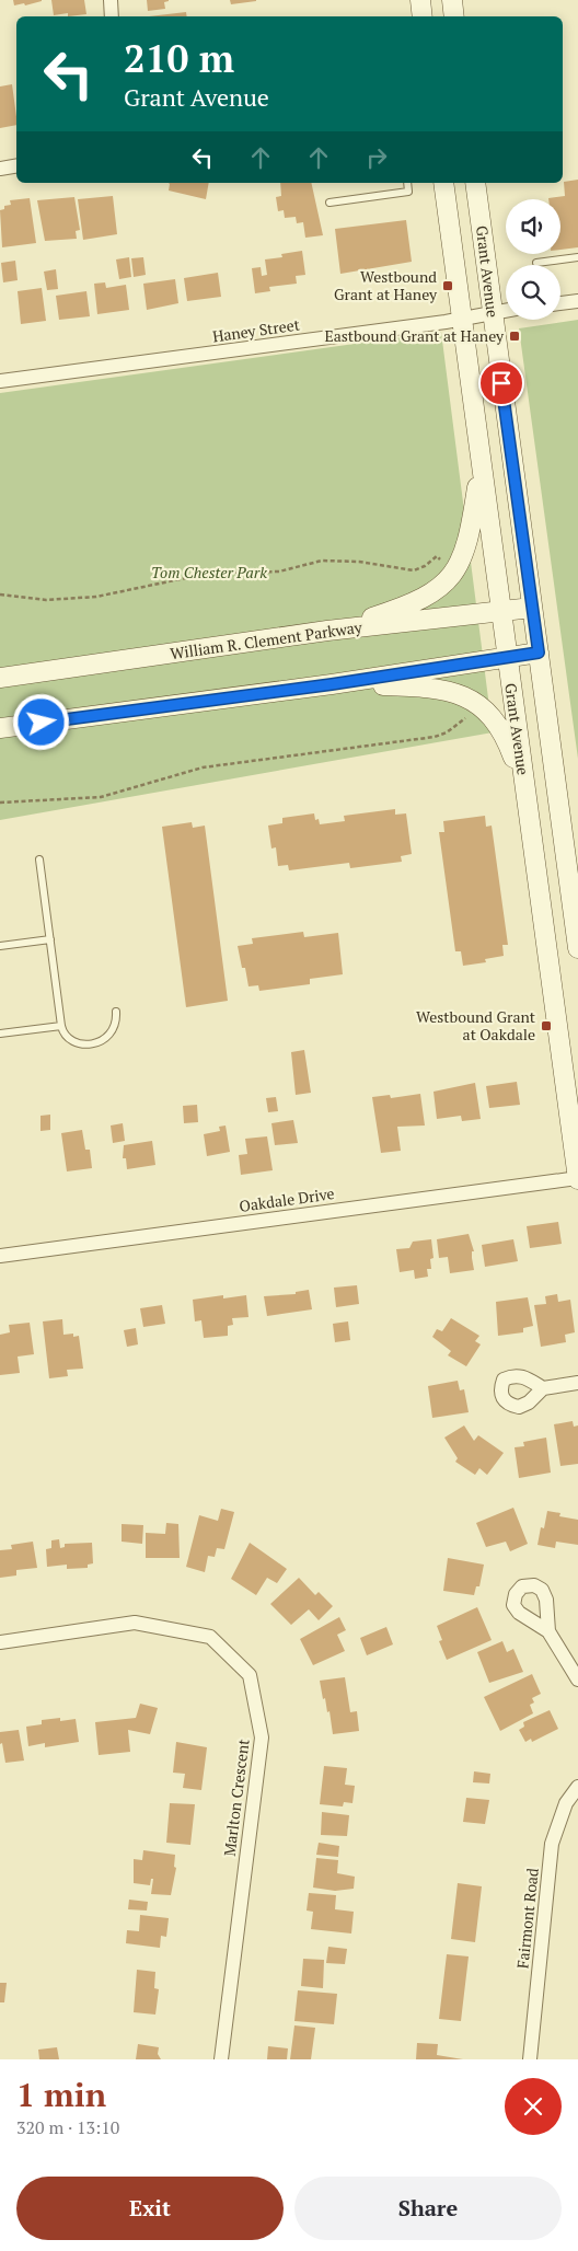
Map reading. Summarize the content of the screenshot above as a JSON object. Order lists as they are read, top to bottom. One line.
{"streets":{"main road":["Grant Avenue","William R. Clement Parkway"],"street":["Haney Street","Oakdale Drive","Marlton Crescent","Fairmont Road"]},"crossings":[["Grant Avenue","Haney Street"],["Grant Avenue","William R. Clement Parkway"],["Grant Avenue","Oakdale Drive"]],"parks":["Tom Chester Park"],"places":{"transit":["Westbound Grant at Haney","Eastbound Grant at Haney","Westbound Grant at Oakdale"]},"page":{"turn":["210 m","Grant Avenue"],"heading":["1 min","320 m · 13:10"],"buttons":["Exit","Share"]}}
